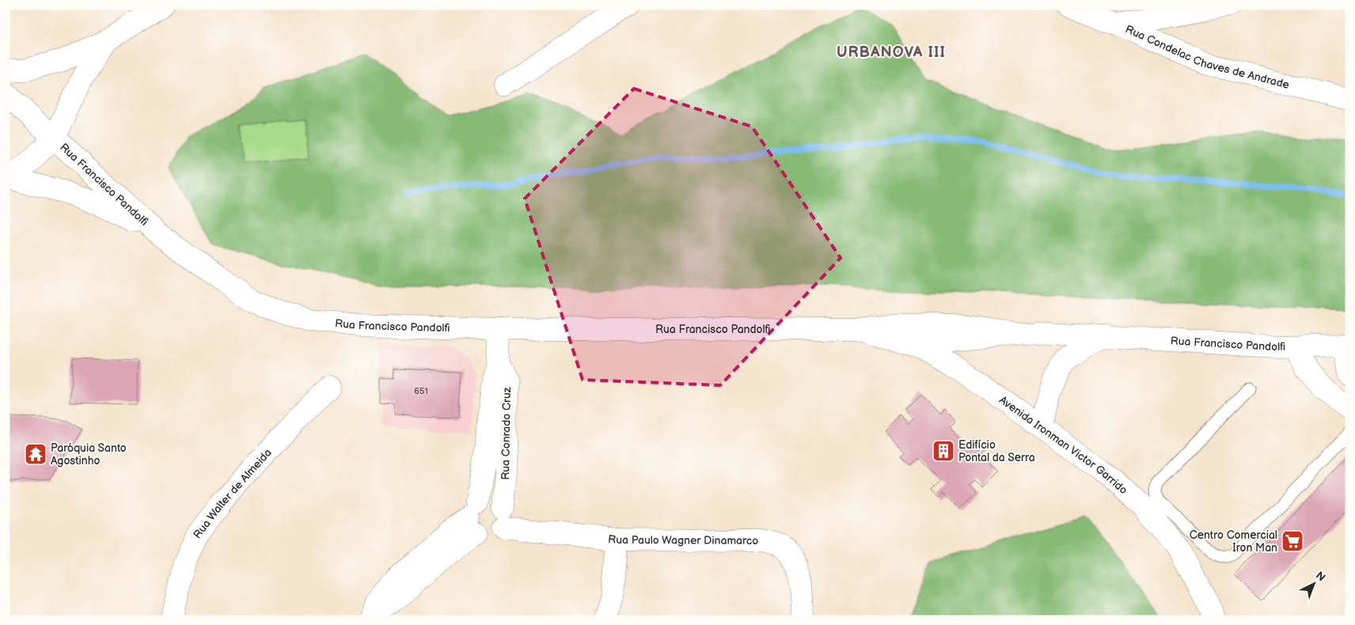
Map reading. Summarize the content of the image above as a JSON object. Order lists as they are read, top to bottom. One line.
{"streets":{"street":["Rua Condelac Chaves de Andrade","Rua Francisco Pandolfi","Rua Conrado Cruz","Avenida Ironman Victor Garrido","Rua Walter de Almeida","Rua Paulo Wagner Dinamarco"]},"crossings":[["Rua Francisco Pandolfi","Rua Conrado Cruz"],["Rua Francisco Pandolfi","Avenida Ironman Victor Garrido"],["Rua Conrado Cruz","Rua Paulo Wagner Dinamarco"]],"districts":["URBANOVA III"],"places":{"building":["Edifício Pontal da Serra"],"temple":["Paróquia Santo Agostinho"],"supermarket":["Centro Comercial Iron Man"]},"house_numbers":["651"],"north":"top right"}
